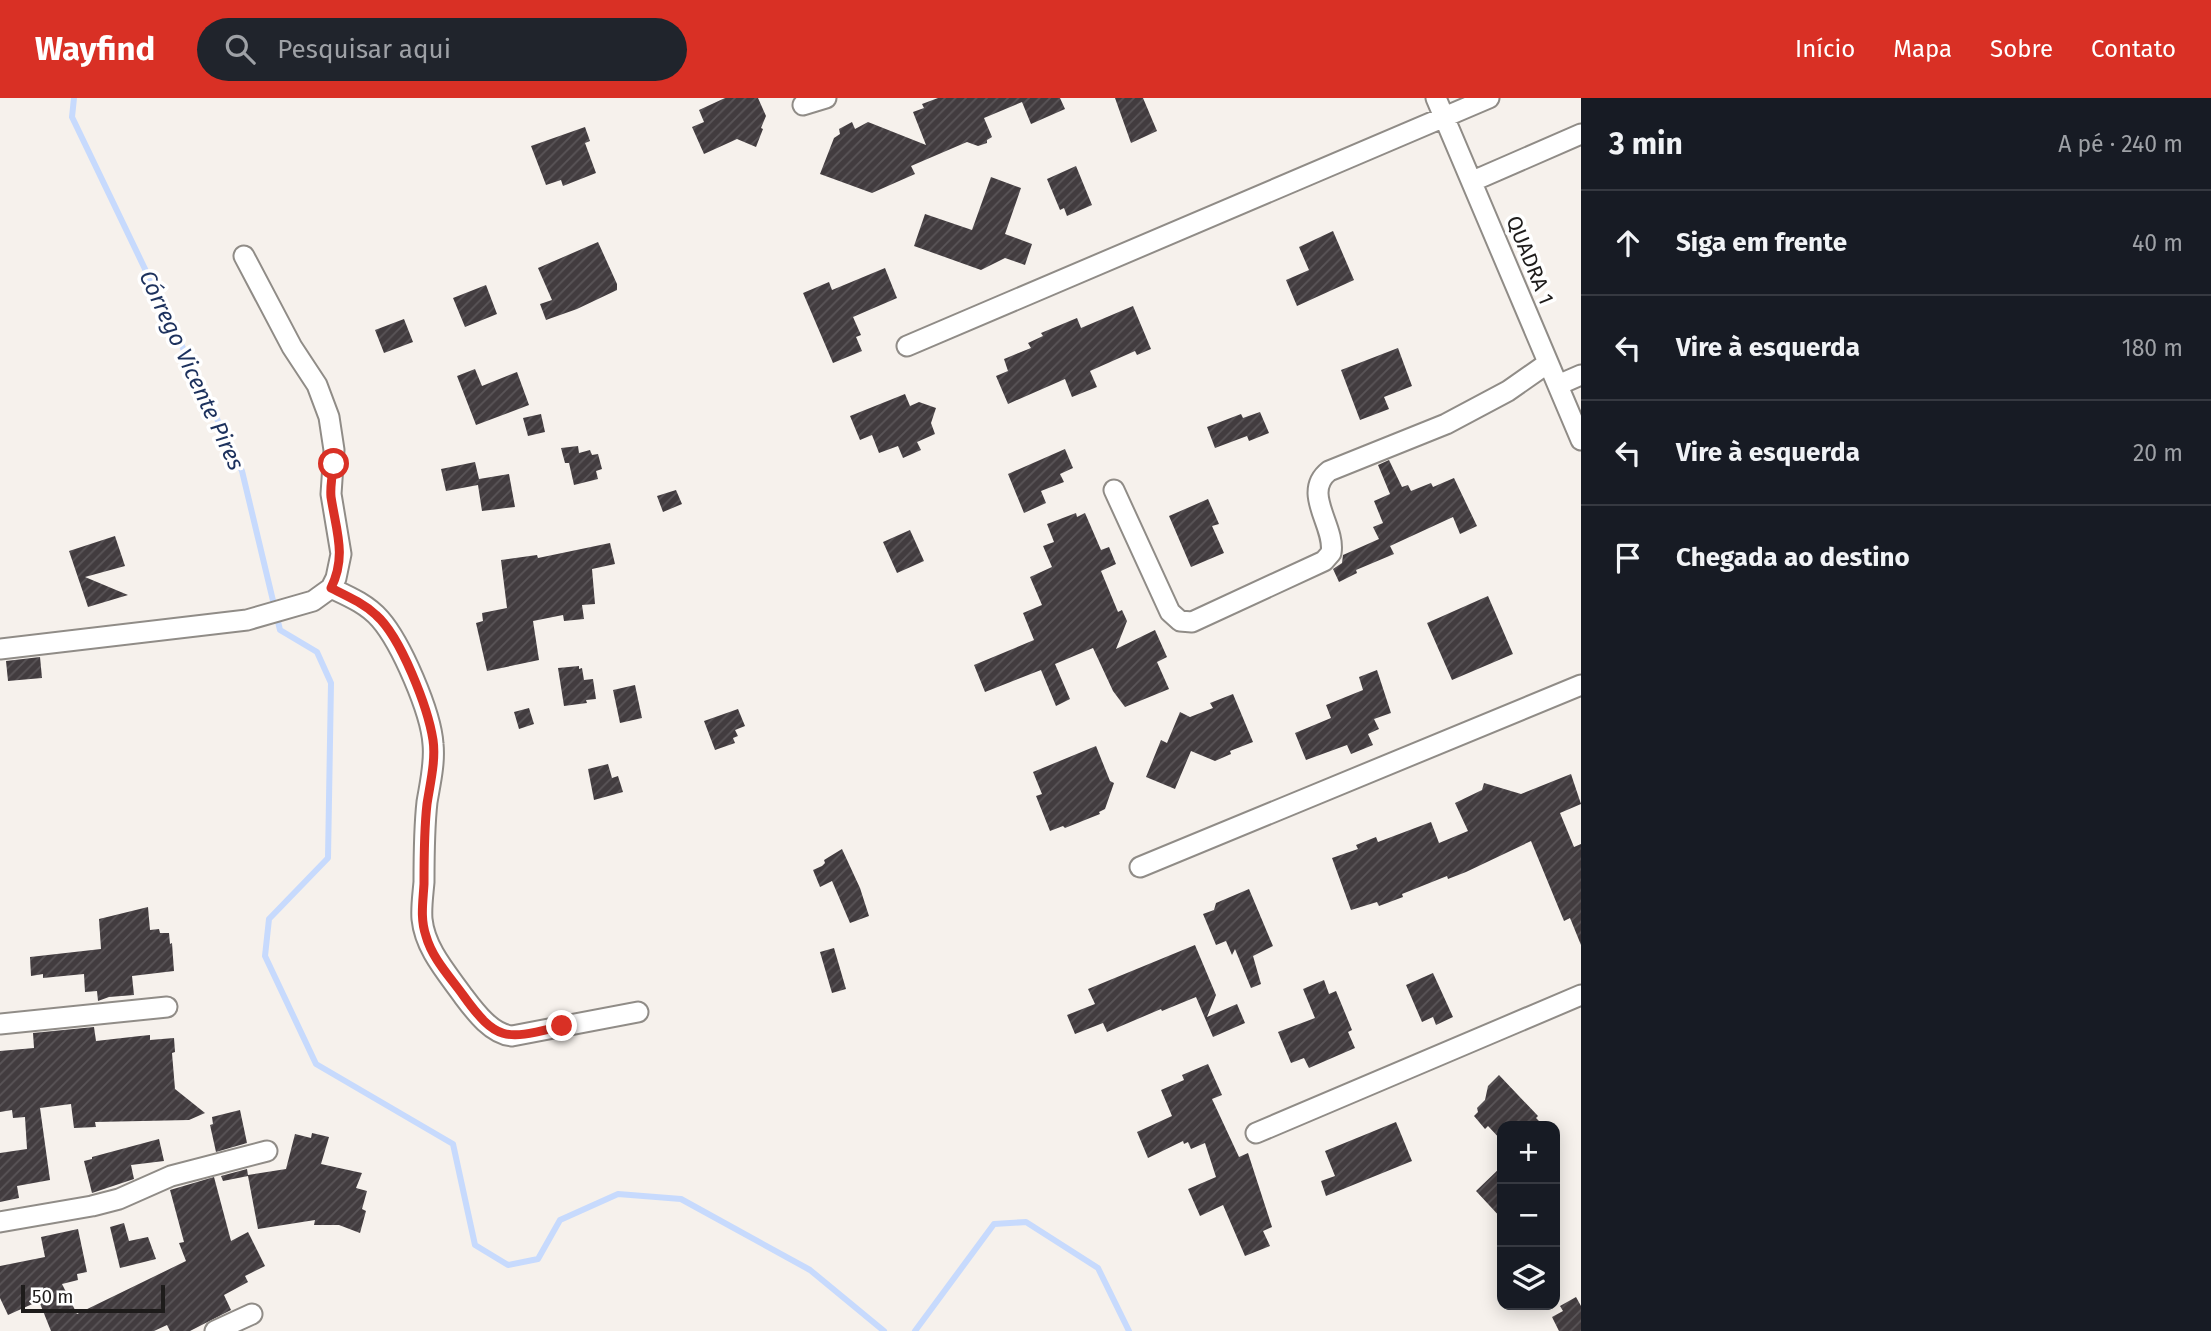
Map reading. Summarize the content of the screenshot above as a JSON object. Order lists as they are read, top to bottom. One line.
{"streets":{"street":["QUADRA 1"]},"water":["Córrego Vicente Pires"],"scale_bar":"50 m","page":{"header":"Wayfind","search":"Pesquisar aqui","nav":["Início","Mapa","Sobre","Contato"],"heading":["3 min","A pé · 240 m"],"list":[["Siga em frente","40 m"],["Vire à esquerda","180 m"],["Vire à esquerda","20 m"],"Chegada ao destino"],"map_buttons":["+","−"],"scale":"50 m"}}
